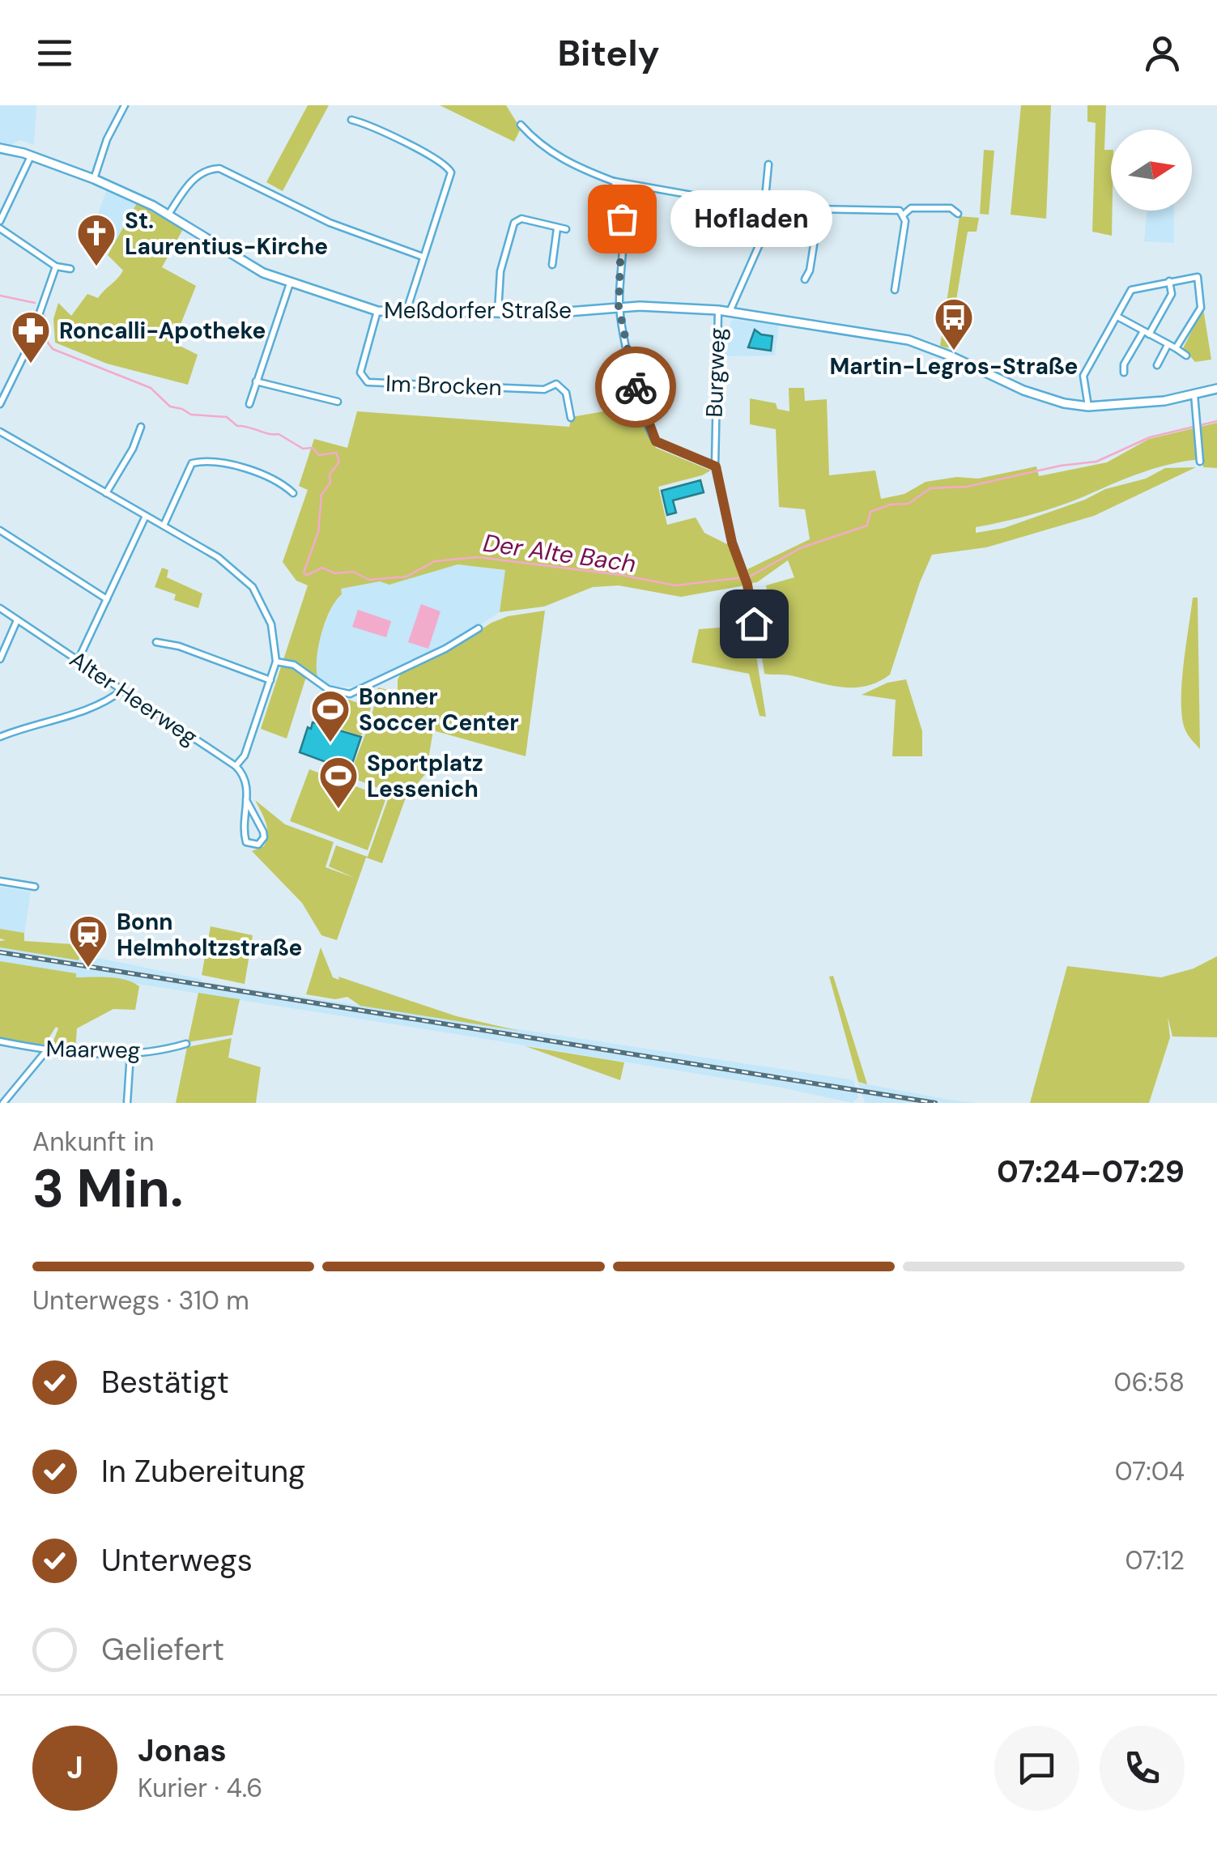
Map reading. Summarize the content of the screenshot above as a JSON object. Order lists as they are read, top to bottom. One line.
{"streets":{"street":["Meßdorfer Straße","Burgweg","Im Brocken","Alter Heerweg","Maarweg"]},"crossings":[["Meßdorfer Straße","Burgweg"],["Meßdorfer Straße","Im Brocken"]],"water":["Der Alte Bach"],"places":{"other":["Hofladen"],"church":["St. Laurentius-Kirche"],"bus stop":["Martin-Legros-Straße"],"pharmacy":["Roncalli-Apotheke"],"sports":["Bonner Soccer Center","Sportplatz Lessenich"],"station":["Bonn Helmholtzstraße"]},"north":"right","page":{"header":"Bitely","bubble":"Hofladen","heading":["3 Min.","Ankunft in","07:24–07:29"],"panel":["Jonas","Kurier · 4.6"],"bar":"Unterwegs · 310 m","list":[["Bestätigt","06:58"],["In Zubereitung","07:04"],["Unterwegs","07:12"],"Geliefert"],"round":"J"}}
